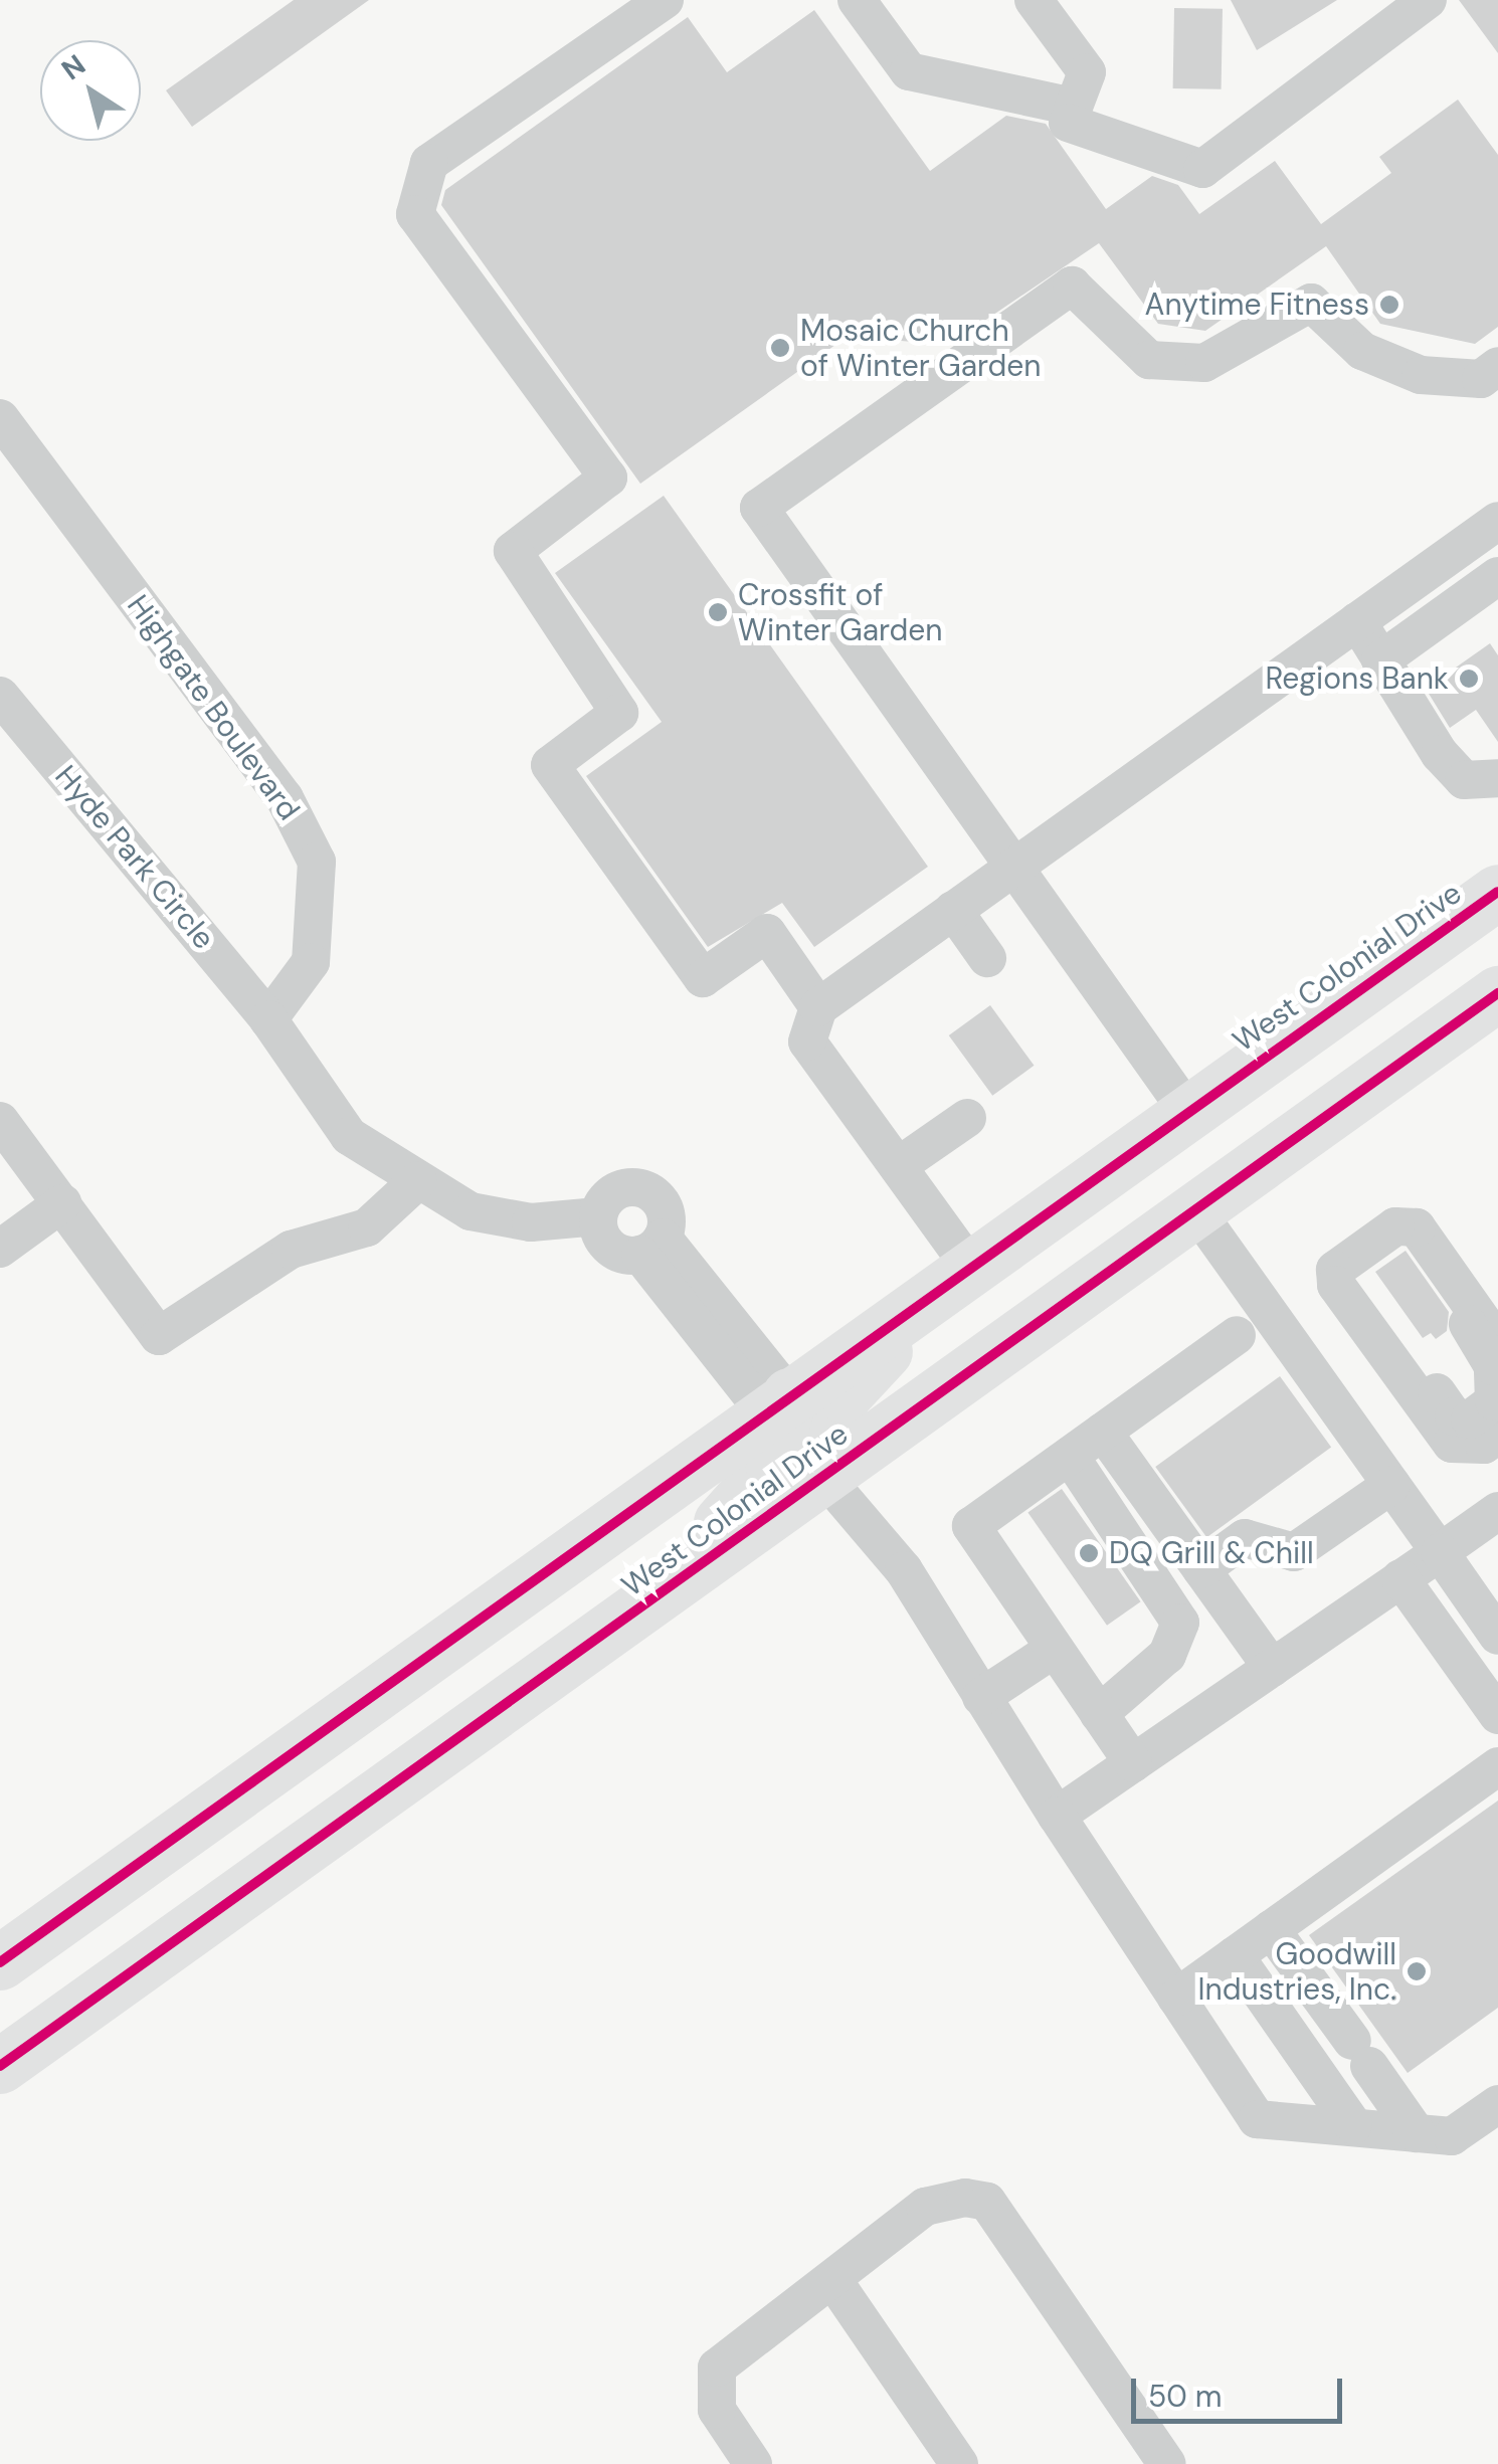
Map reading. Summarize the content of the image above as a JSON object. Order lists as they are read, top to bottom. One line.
{"streets":{"highway":["West Colonial Drive"],"lane":["Highgate Boulevard","Hyde Park Circle"]},"crossings":[["Highgate Boulevard","Hyde Park Circle"]],"places":["Anytime Fitness","Mosaic Church of Winter Garden","Crossfit of Winter Garden","Regions Bank","DQ Grill & Chill","Goodwill Industries, Inc."],"scale_bar":"50 m","north":"top left"}
